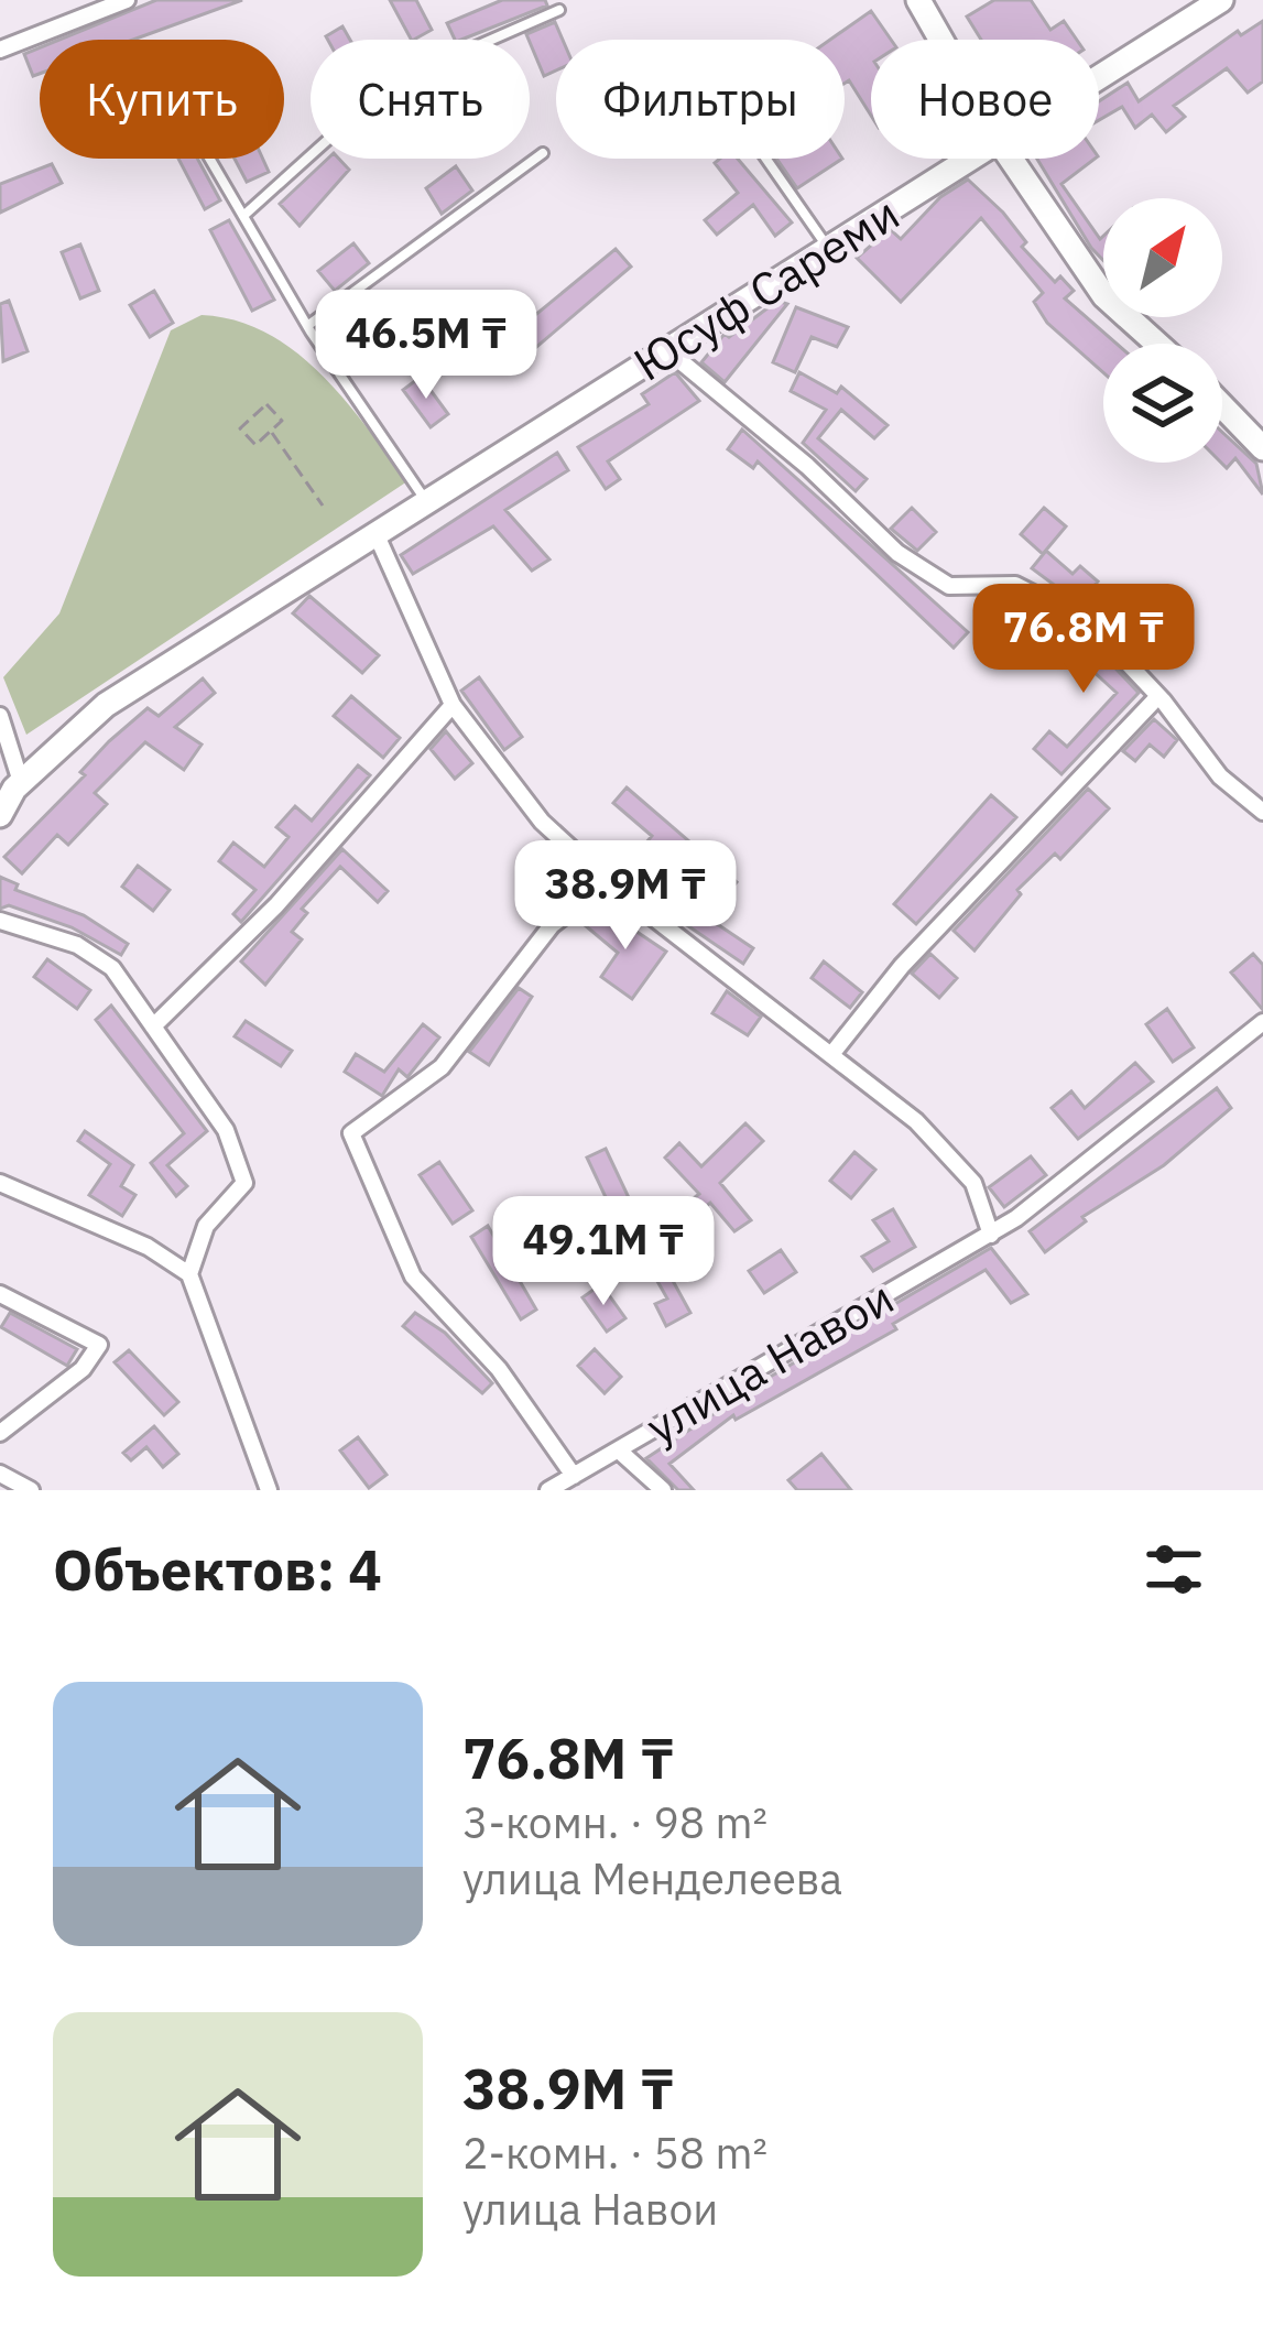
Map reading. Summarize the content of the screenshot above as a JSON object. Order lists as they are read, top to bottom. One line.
{"streets":{"main road":["Юсуф Сареми"],"street":["улица Навои"]},"north":"top right","page":{"chip":["Купить","Снять","Фильтры","Новое"],"price":["46.5M ₸","76.8M ₸","38.9M ₸","49.1M ₸"],"heading":"Объектов: 4","list":[{"name":"76.8M ₸","note":"3-комн. · 98 m² · улица Менделеева"},{"name":"38.9M ₸","note":"2-комн. · 58 m² · улица Навои"}]}}
